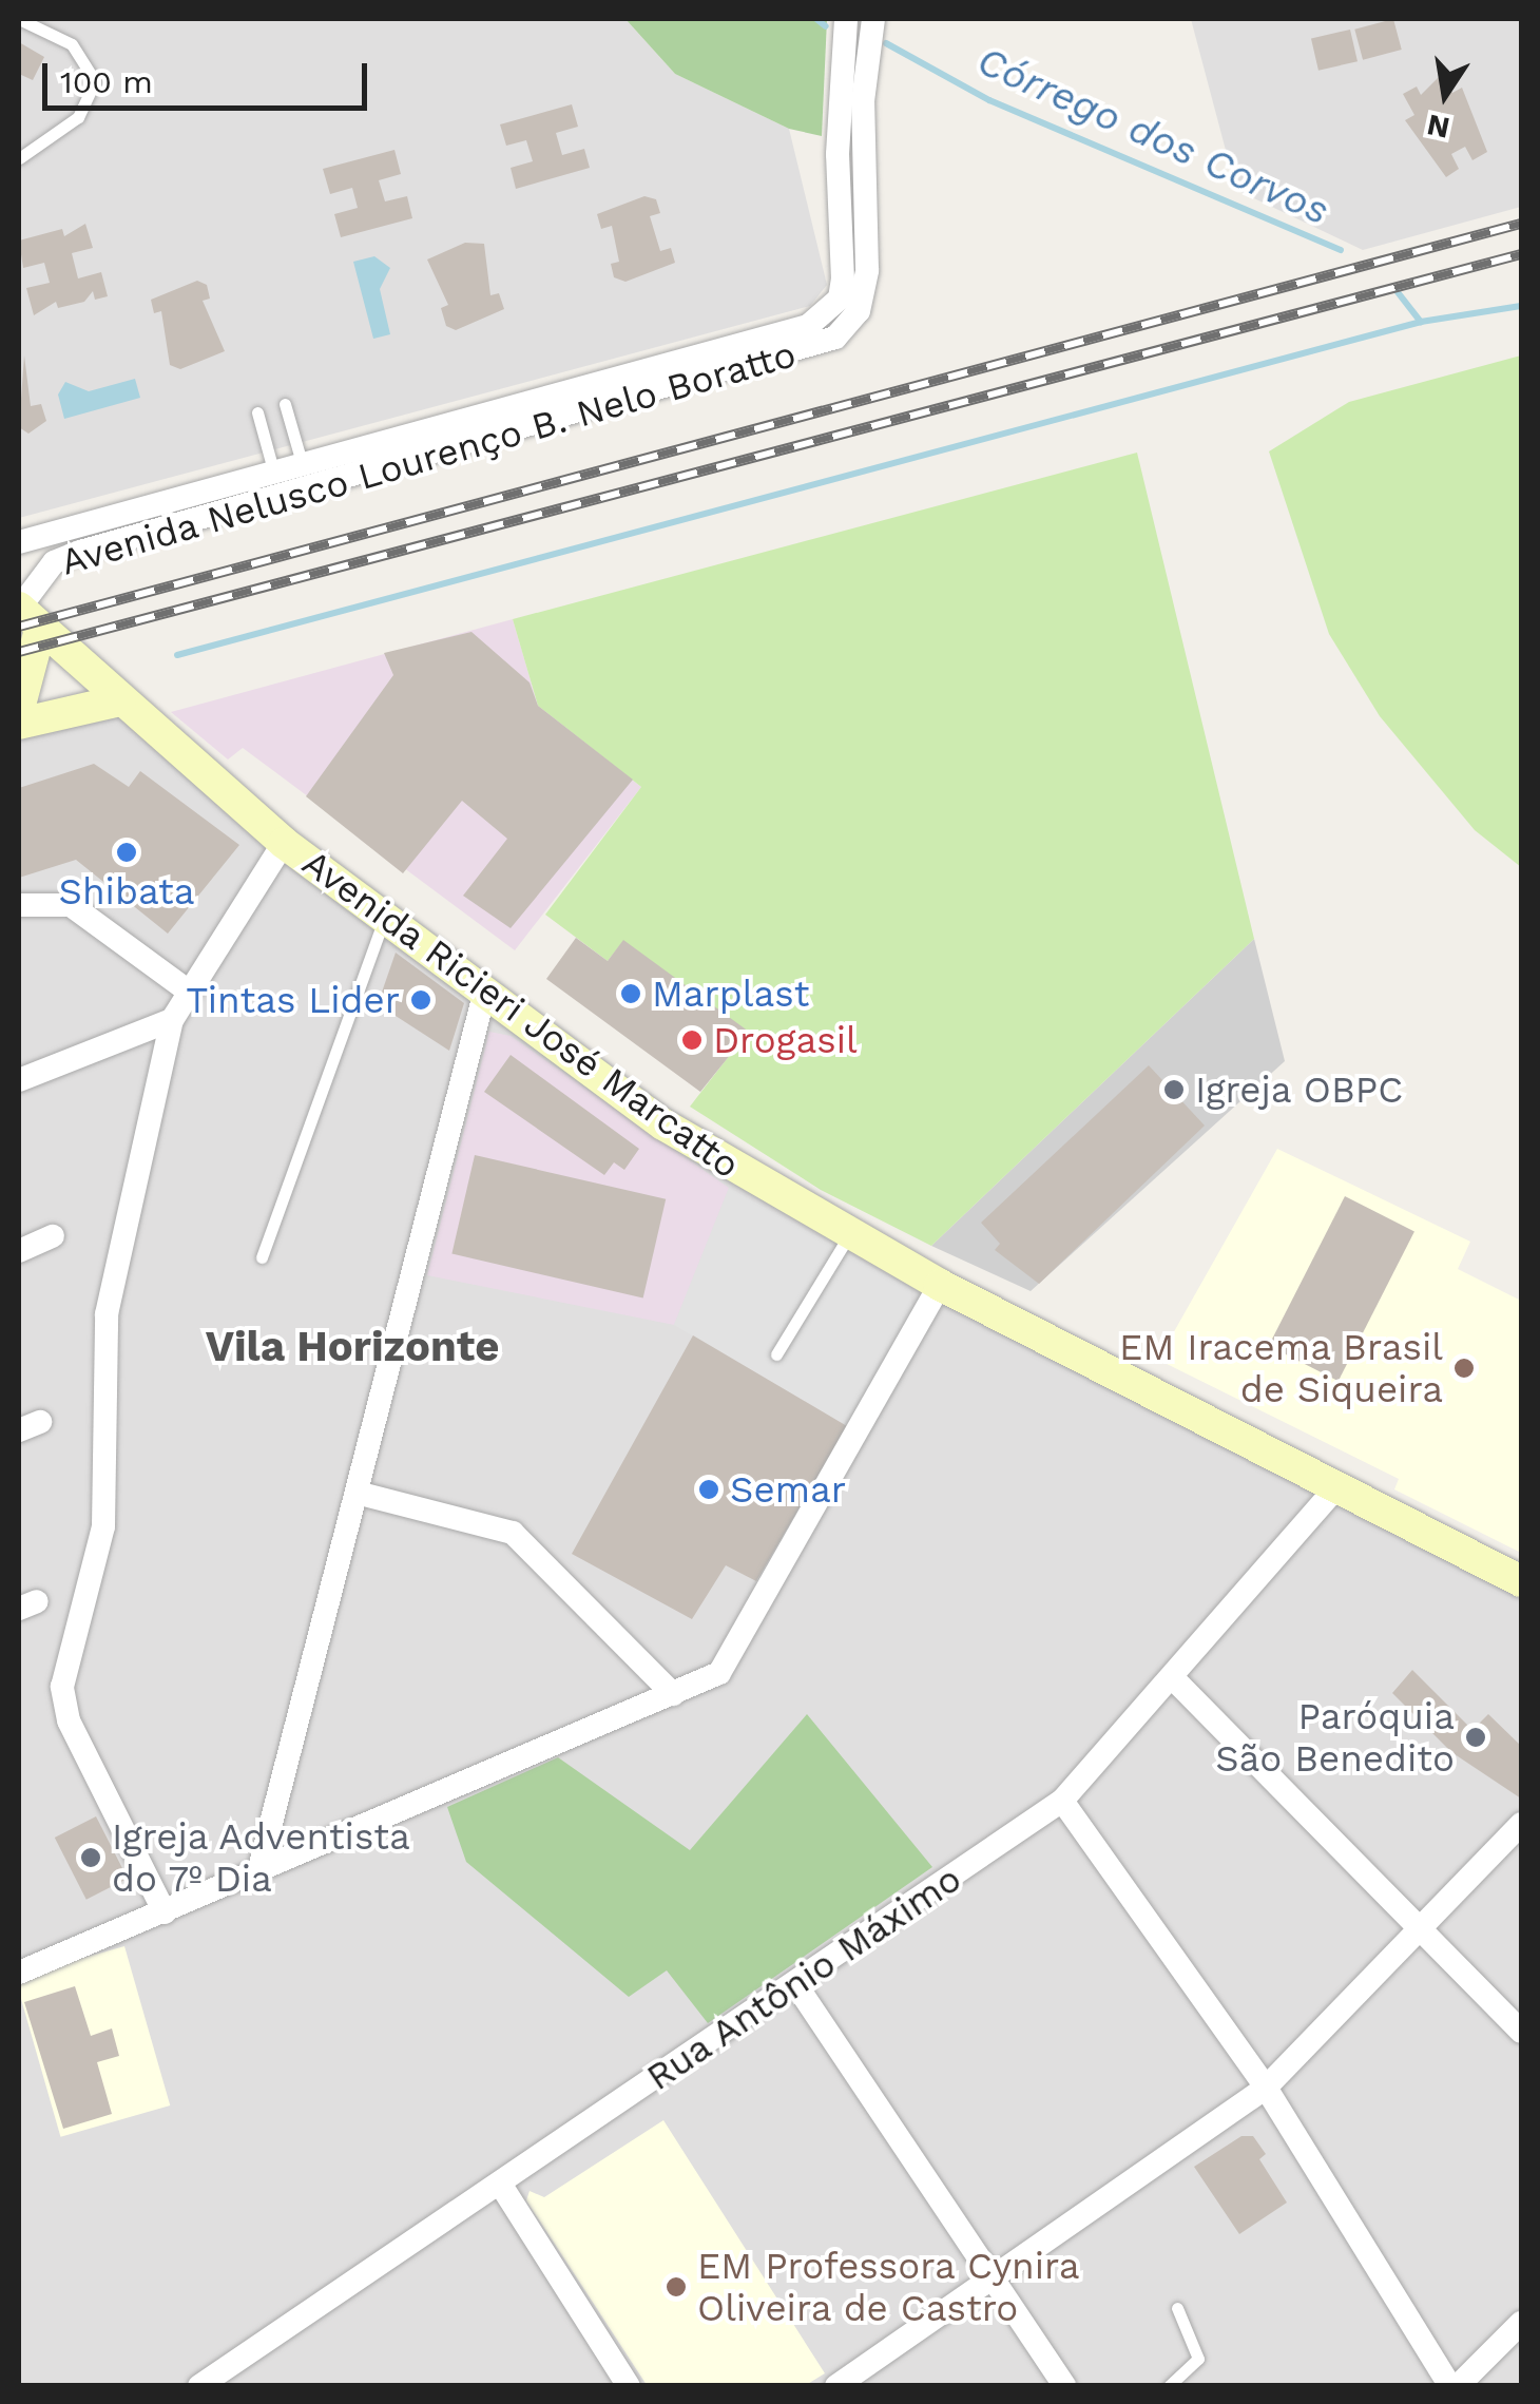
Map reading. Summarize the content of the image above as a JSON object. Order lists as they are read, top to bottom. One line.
{"streets":{"main road":["Avenida Ricieri José Marcatto"],"street":["Avenida Nelusco Lourenço B. Nelo Boratto","Rua Antônio Máximo"]},"crossings":[["Avenida Nelusco Lourenço B. Nelo Boratto","Avenida Ricieri José Marcatto"],["Avenida Ricieri José Marcatto","Rua Antônio Máximo"]],"districts":["Vila Horizonte"],"water":["Córrego dos Corvos"],"places":["Shibata","Marplast","Tintas Lider","Drogasil","Igreja OBPC","EM Iracema Brasil de Siqueira","Semar","Paróquia São Benedito","Igreja Adventista do 7º Dia","EM Professora Cynira Oliveira de Castro"],"scale_bar":"100 m","north":"bottom"}
